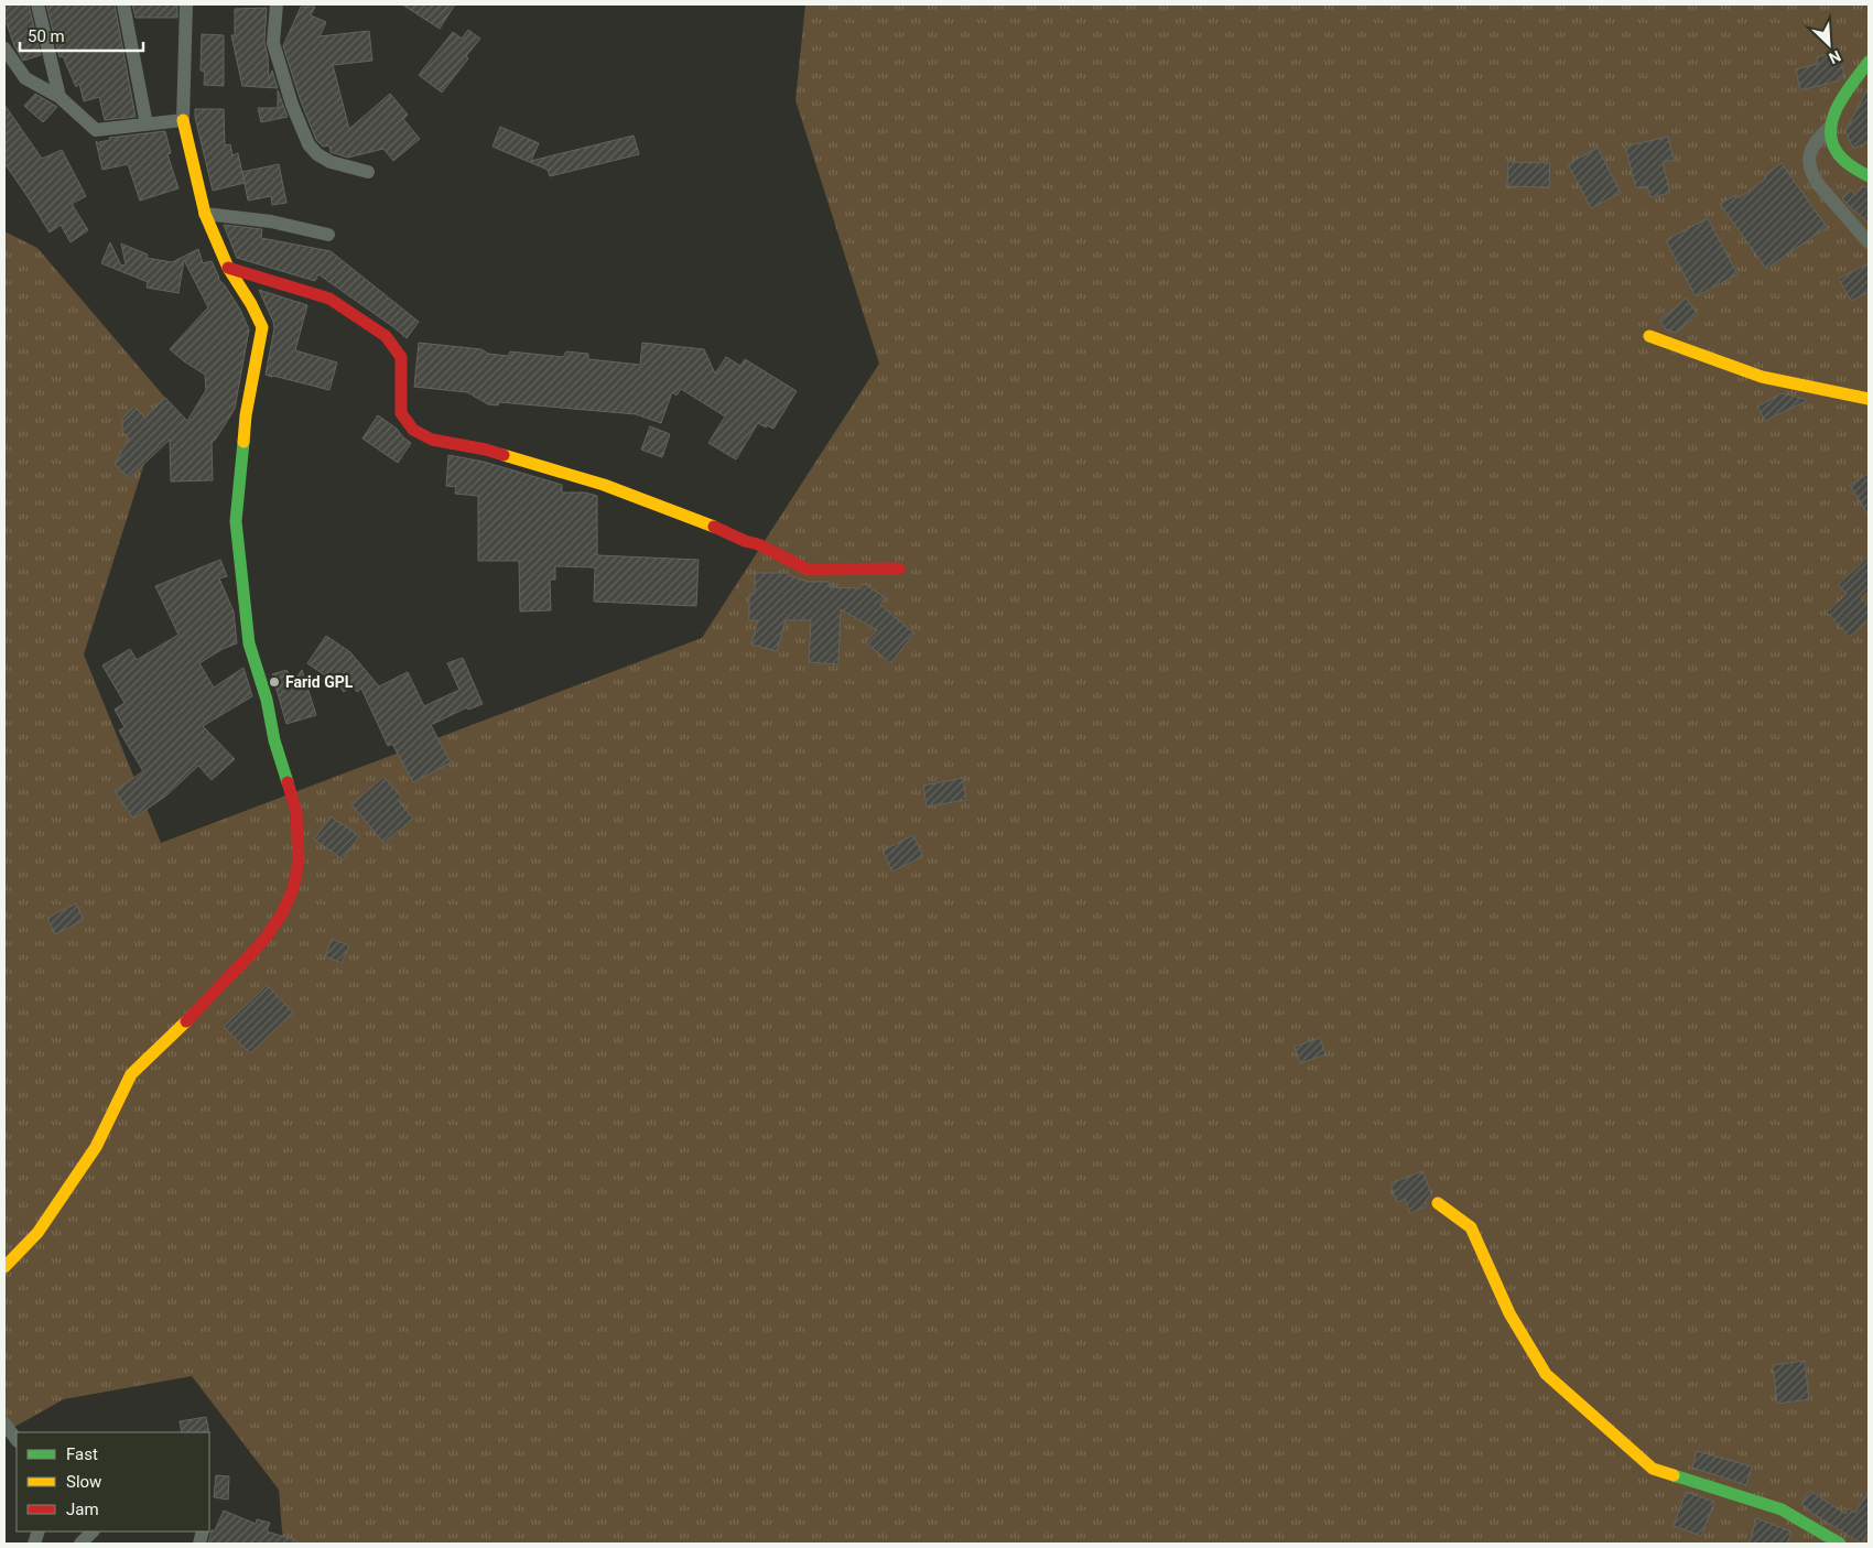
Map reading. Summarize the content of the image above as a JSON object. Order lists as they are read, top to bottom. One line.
{"places":["Farid GPL"],"legend":["Fast","Slow","Jam"],"scale_bar":"50 m","north":"bottom right"}
